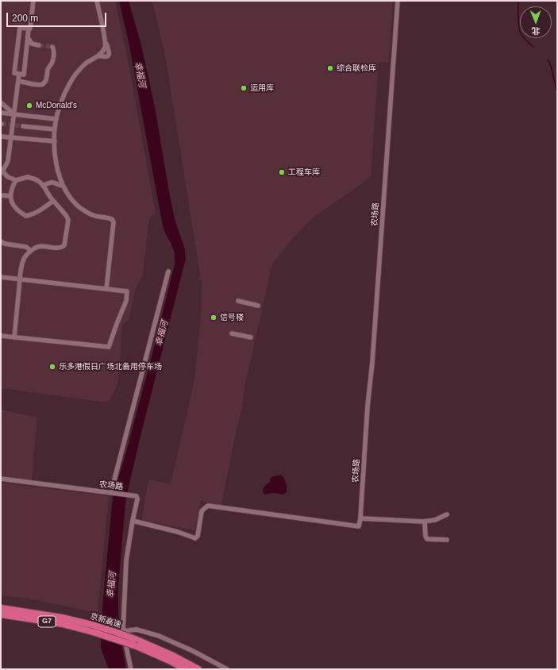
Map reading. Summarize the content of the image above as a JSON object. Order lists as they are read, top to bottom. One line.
{"streets":{"highway":["京新高速","G7"],"street":["农场路"]},"water":["幸福河"],"places":["综合联检库","运用库","McDonald's","工程车库","信号楼","乐多港假日广场北备用停车场"],"scale_bar":"200 m","north":"bottom"}
